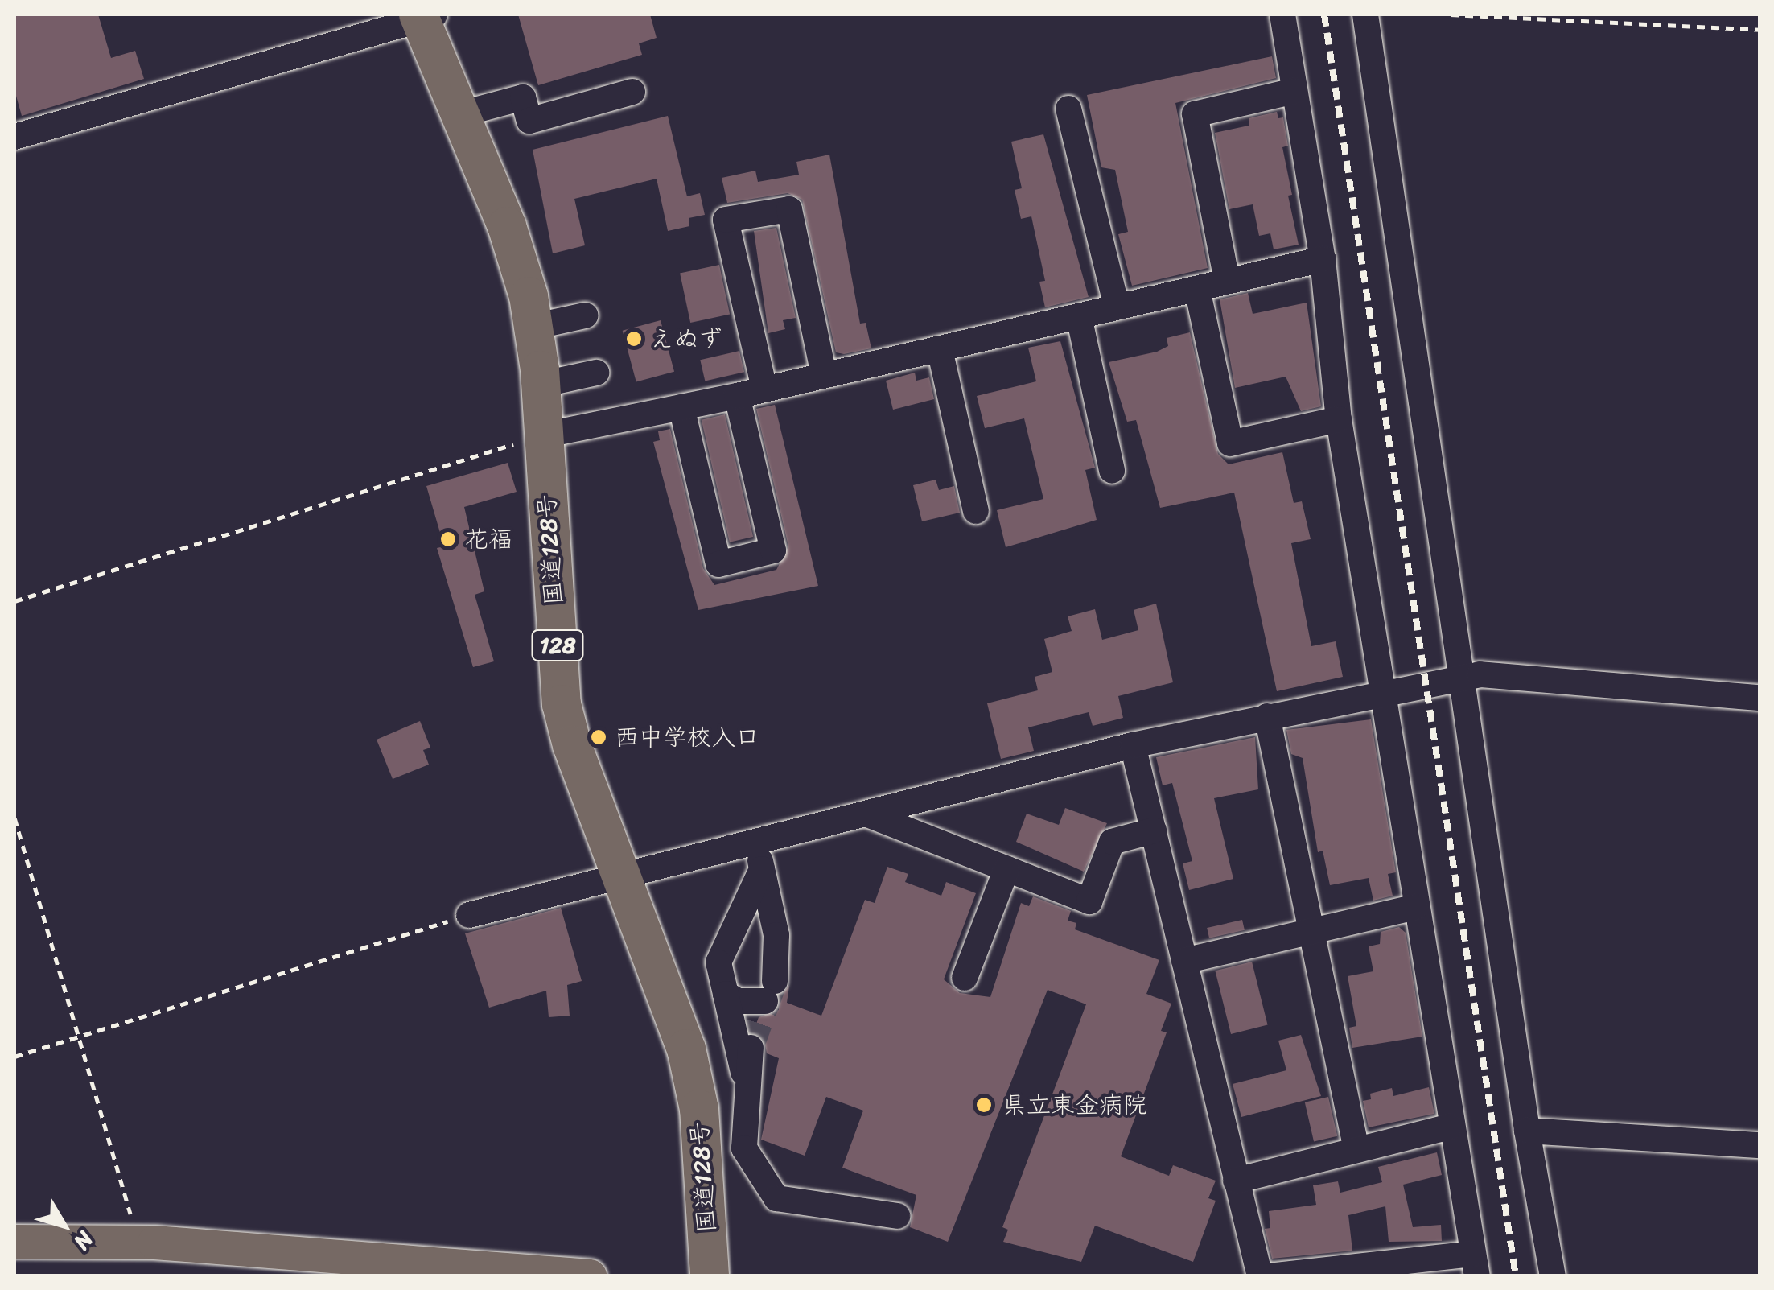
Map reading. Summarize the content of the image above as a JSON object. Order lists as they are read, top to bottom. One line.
{"streets":{"highway":["国道128号","128"]},"places":["えぬず","花福","西中学校入口","県立東金病院"],"north":"bottom right"}
